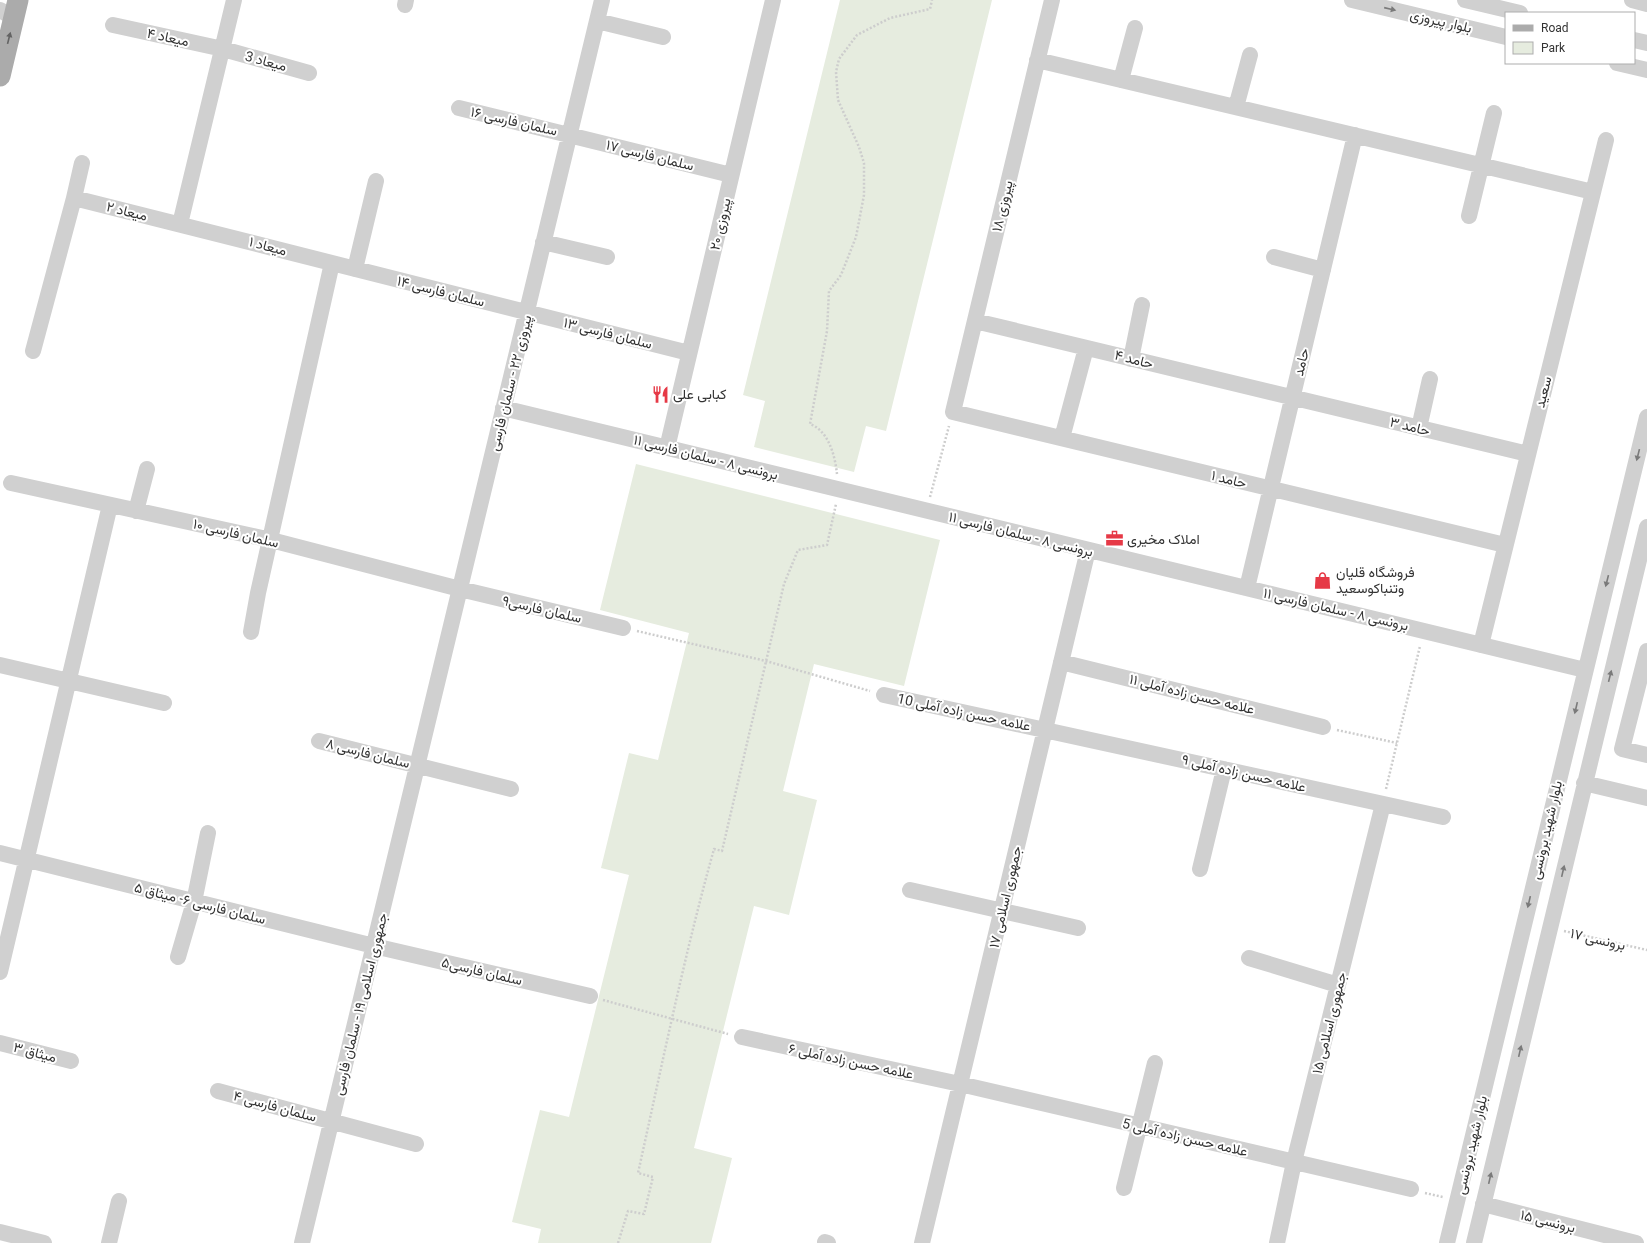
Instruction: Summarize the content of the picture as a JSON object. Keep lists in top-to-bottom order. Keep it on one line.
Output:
{"streets":{"street":["بلوار پیروزی","میعاد ۴","میعاد 3","سلمان فارسی ۱۶","سلمان فارسی ۱۷","پیروزی ۱۸","میعاد ۲","پیروزی ۲۰","میعاد ۱","سلمان فارسی ۱۴","سلمان فارسی ۱۳","حامد ۴","حامد","پیروزی ۲۲ - سلمان فارسی","سعید","حامد ۳","برونسی ۸ - سلمان فارسی ۱۱","حامد ۱","سلمان فارسی ۱۰","سلمان فارسی۹","علامه حسن زاده آملی ۱۱","علامه حسن زاده آملی 10","سلمان فارسی ۸","علامه حسن زاده آملی ۹","بلوار شهید برونسی","جمهوری اسلامی ۱۷","سلمان فارسی ۶- میثاق ۵","سلمان فارسی۵","جمهوری اسلامی ۱۹ - سلمان فارسی","جمهوری اسلامی ۱۵","میثاق ۳","علامه حسن زاده آملی ۶","سلمان فارسی ۴","علامه حسن زاده آملی 5","برونسی ۱۵"],"path":["برونسی ۱۷"]},"crossings":[["میعاد ۴","میعاد 3"],["سلمان فارسی ۱۶","سلمان فارسی ۱۷"],["سلمان فارسی ۱۶","پیروزی ۲۲ - سلمان فارسی"],["سلمان فارسی ۱۷","پیروزی ۲۰"],["سلمان فارسی ۱۷","پیروزی ۲۲ - سلمان فارسی"],["پیروزی ۱۸","حامد ۴"],["پیروزی ۱۸","حامد ۱"],["میعاد ۲","میعاد ۱"],["پیروزی ۲۰","سلمان فارسی ۱۳"],["پیروزی ۲۰","برونسی ۸ - سلمان فارسی ۱۱"],["میعاد ۱","سلمان فارسی ۱۴"],["سلمان فارسی ۱۴","سلمان فارسی ۱۳"],["سلمان فارسی ۱۴","پیروزی ۲۲ - سلمان فارسی"],["سلمان فارسی ۱۳","پیروزی ۲۲ - سلمان فارسی"],["حامد ۴","حامد"],["حامد ۴","حامد ۳"],["حامد","حامد ۳"],["حامد","برونسی ۸ - سلمان فارسی ۱۱"],["حامد","حامد ۱"],["پیروزی ۲۲ - سلمان فارسی","برونسی ۸ - سلمان فارسی ۱۱"],["پیروزی ۲۲ - سلمان فارسی","سلمان فارسی ۱۰"],["پیروزی ۲۲ - سلمان فارسی","سلمان فارسی۹"],["پیروزی ۲۲ - سلمان فارسی","سلمان فارسی ۸"],["پیروزی ۲۲ - سلمان فارسی","جمهوری اسلامی ۱۹ - سلمان فارسی"],["سعید","حامد ۳"],["سعید","برونسی ۸ - سلمان فارسی ۱۱"],["سعید","حامد ۱"],["برونسی ۸ - سلمان فارسی ۱۱","بلوار شهید برونسی"],["برونسی ۸ - سلمان فارسی ۱۱","جمهوری اسلامی ۱۷"],["سلمان فارسی ۱۰","سلمان فارسی۹"],["علامه حسن زاده آملی ۱۱","جمهوری اسلامی ۱۷"],["علامه حسن زاده آملی 10","علامه حسن زاده آملی ۹"],["علامه حسن زاده آملی 10","جمهوری اسلامی ۱۷"],["سلمان فارسی ۸","جمهوری اسلامی ۱۹ - سلمان فارسی"],["علامه حسن زاده آملی ۹","جمهوری اسلامی ۱۷"],["علامه حسن زاده آملی ۹","جمهوری اسلامی ۱۵"],["بلوار شهید برونسی","برونسی ۱۷"],["بلوار شهید برونسی","برونسی ۱۵"],["جمهوری اسلامی ۱۷","علامه حسن زاده آملی ۶"],["جمهوری اسلامی ۱۷","علامه حسن زاده آملی 5"],["سلمان فارسی ۶- میثاق ۵","سلمان فارسی۵"],["سلمان فارسی ۶- میثاق ۵","جمهوری اسلامی ۱۹ - سلمان فارسی"],["سلمان فارسی۵","جمهوری اسلامی ۱۹ - سلمان فارسی"],["جمهوری اسلامی ۱۹ - سلمان فارسی","سلمان فارسی ۴"],["جمهوری اسلامی ۱۵","علامه حسن زاده آملی 5"],["علامه حسن زاده آملی ۶","علامه حسن زاده آملی 5"]],"places":{"restaurant":["کبابی علی"],"office":["املاک مخیری"],"shop":["فروشگاه قلیان وتنباکوسعید"]},"legend":["Road","Park"]}
